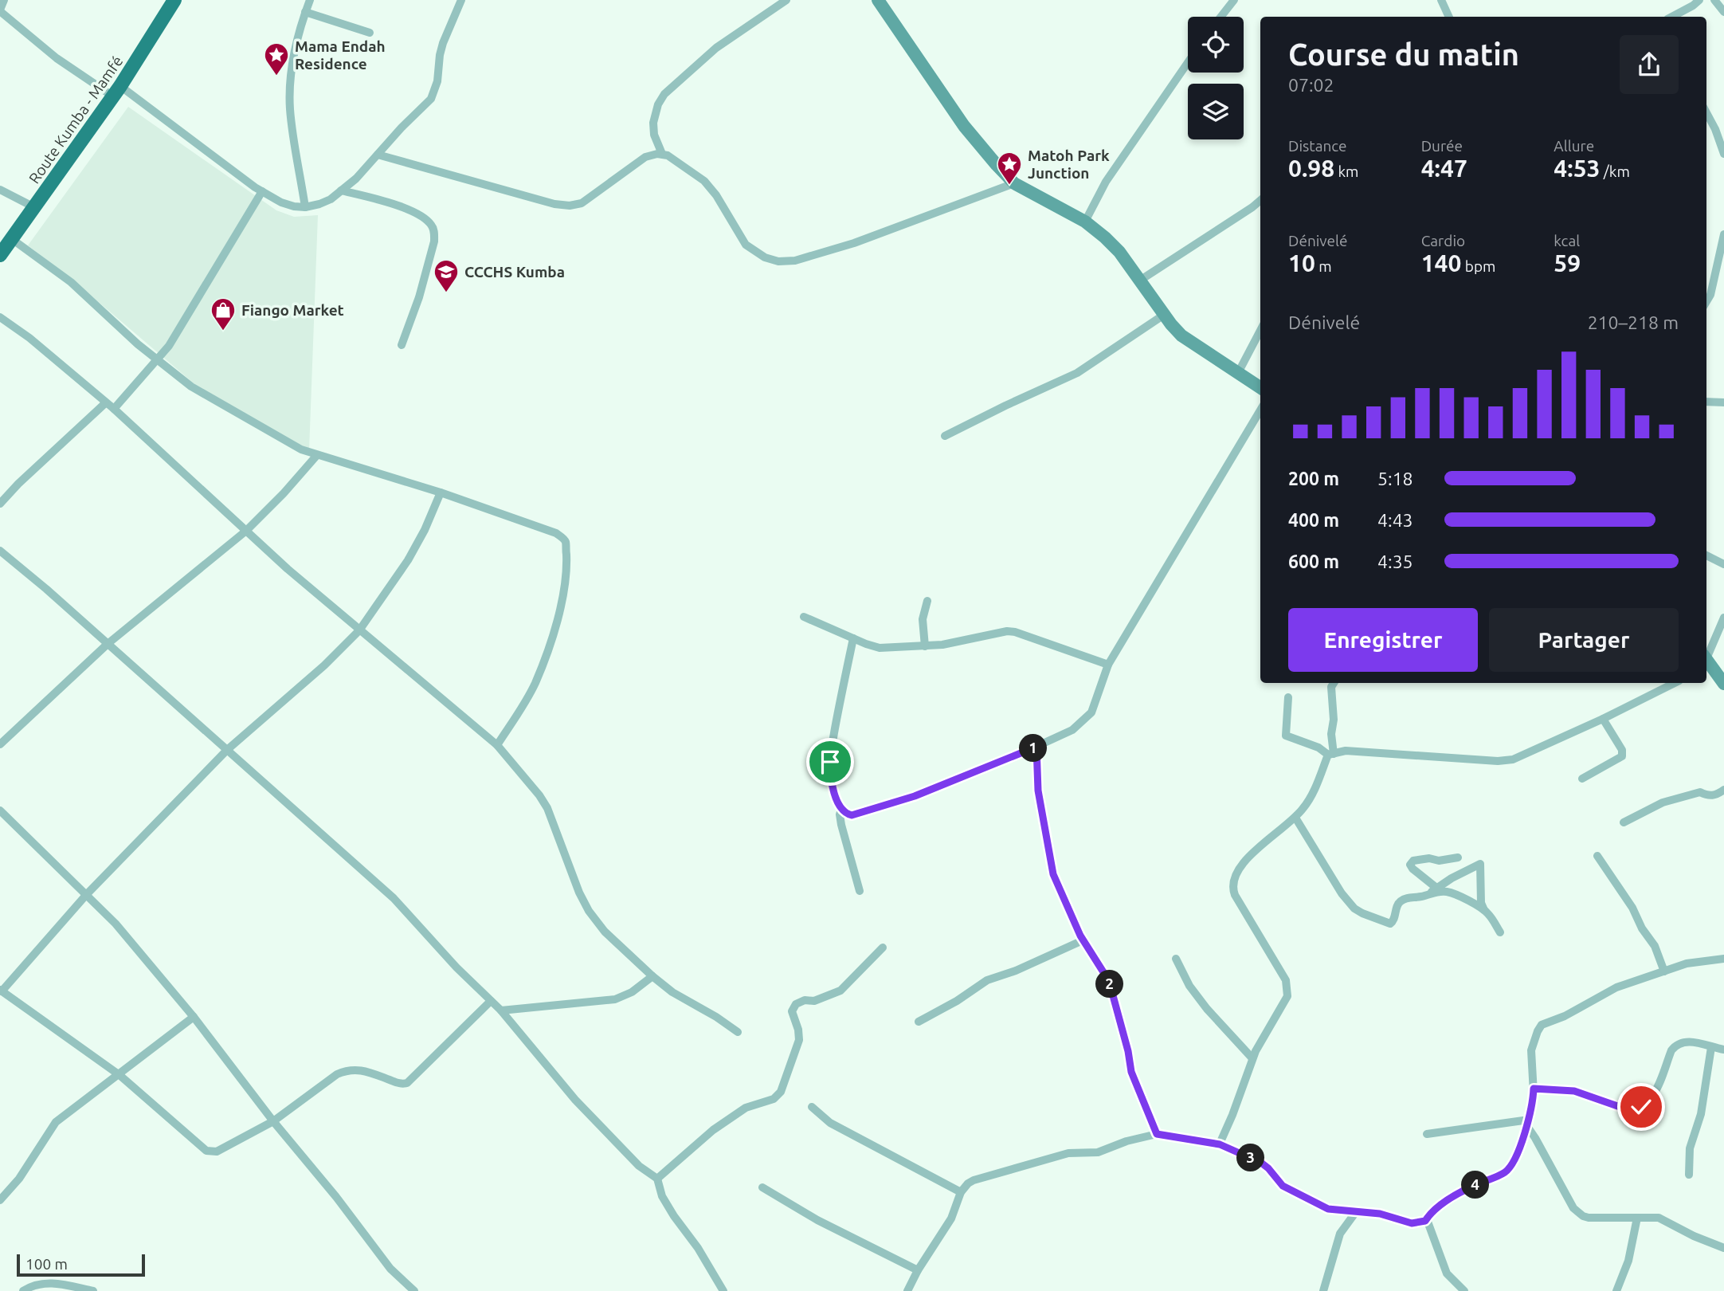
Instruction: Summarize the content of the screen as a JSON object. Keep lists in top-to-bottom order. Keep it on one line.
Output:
{"streets":{"highway":["Route Kumba - Mamfé"]},"places":{"place":["Mama Endah Residence","Matoh Park Junction"],"school or university":["CCCHS Kumba"],"shop":["Fiango Market"]},"scale_bar":"100 m","page":{"heading":["Course du matin","07:02"],"stats":[["Distance","0.98 km"],["Durée","4:47"],["Allure","4:53 /km"],["Dénivelé","10 m"],["Cardio","140 bpm"],["kcal","59"]],"chart":["Dénivelé","210–218 m"],"list":[{"name":"200 m","note":"5:18"},{"name":"400 m","note":"4:43"},{"name":"600 m","note":"4:35"}],"buttons":["Enregistrer","Partager"],"pins":["1","2","3","4"],"scale":"100 m"}}
